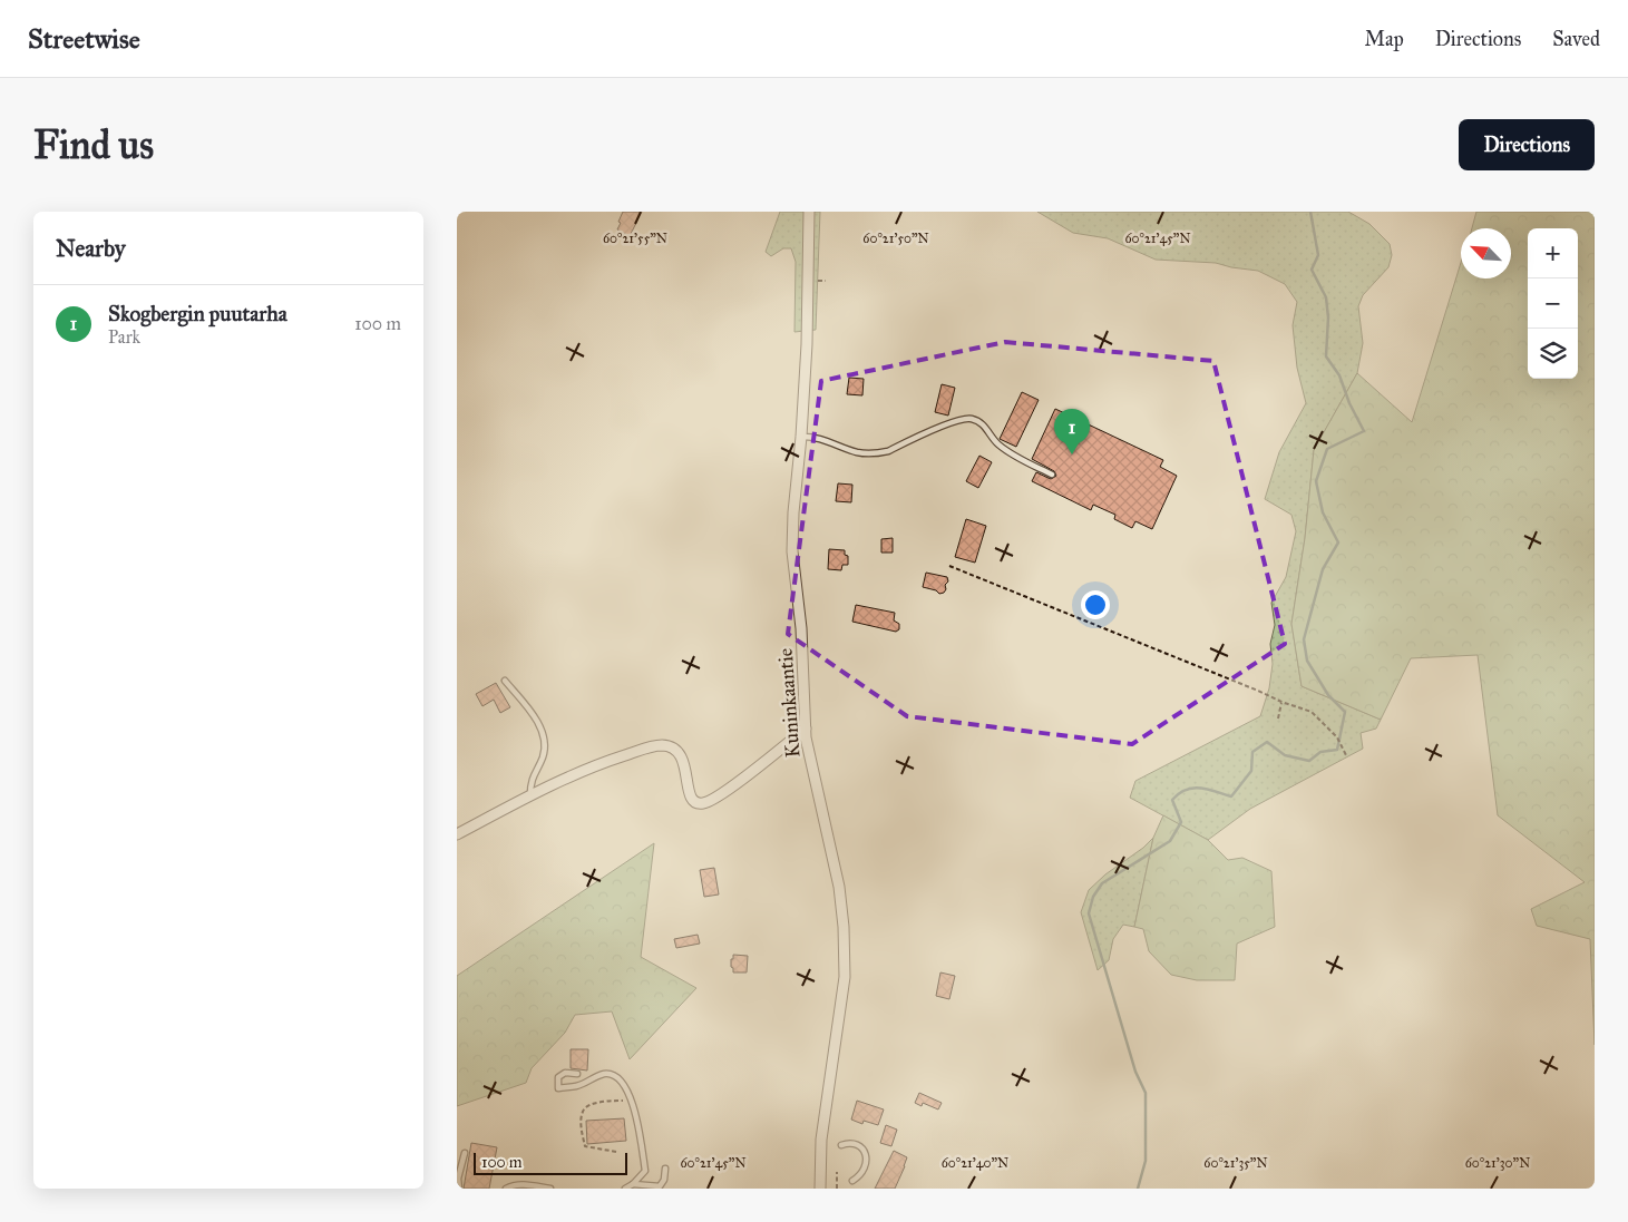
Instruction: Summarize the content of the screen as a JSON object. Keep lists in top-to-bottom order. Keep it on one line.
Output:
{"streets":{"street":["Kuninkaantie"]},"scale_bar":"100 m","north":"top left","page":{"header":"Streetwise","nav":["Map","Directions","Saved"],"buttons":"Directions","title":"Find us","heading":"Nearby","map_buttons":["+","−"],"list":[{"mark":"1","name":"Skogbergin puutarha","note":"Park","value":"100 m"}],"pins":"1","scale":"100 m"},"coordinates":["60°21'55\"N","60°21'50\"N","60°21'45\"N","60°21'40\"N","60°21'35\"N","60°21'30\"N"]}
